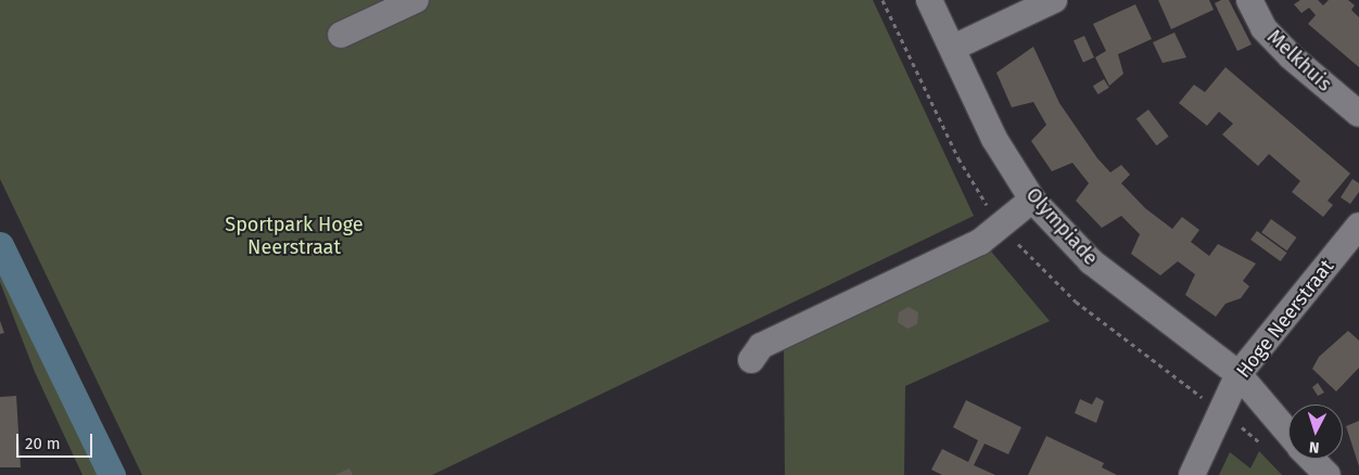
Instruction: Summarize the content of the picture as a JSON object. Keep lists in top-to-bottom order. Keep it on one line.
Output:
{"streets":{"street":["Melkhuis","Olympiade","Hoge Neerstraat"]},"crossings":[["Olympiade","Hoge Neerstraat"]],"parks":["Sportpark Hoge Neerstraat"],"scale_bar":"20 m","north":"bottom"}
